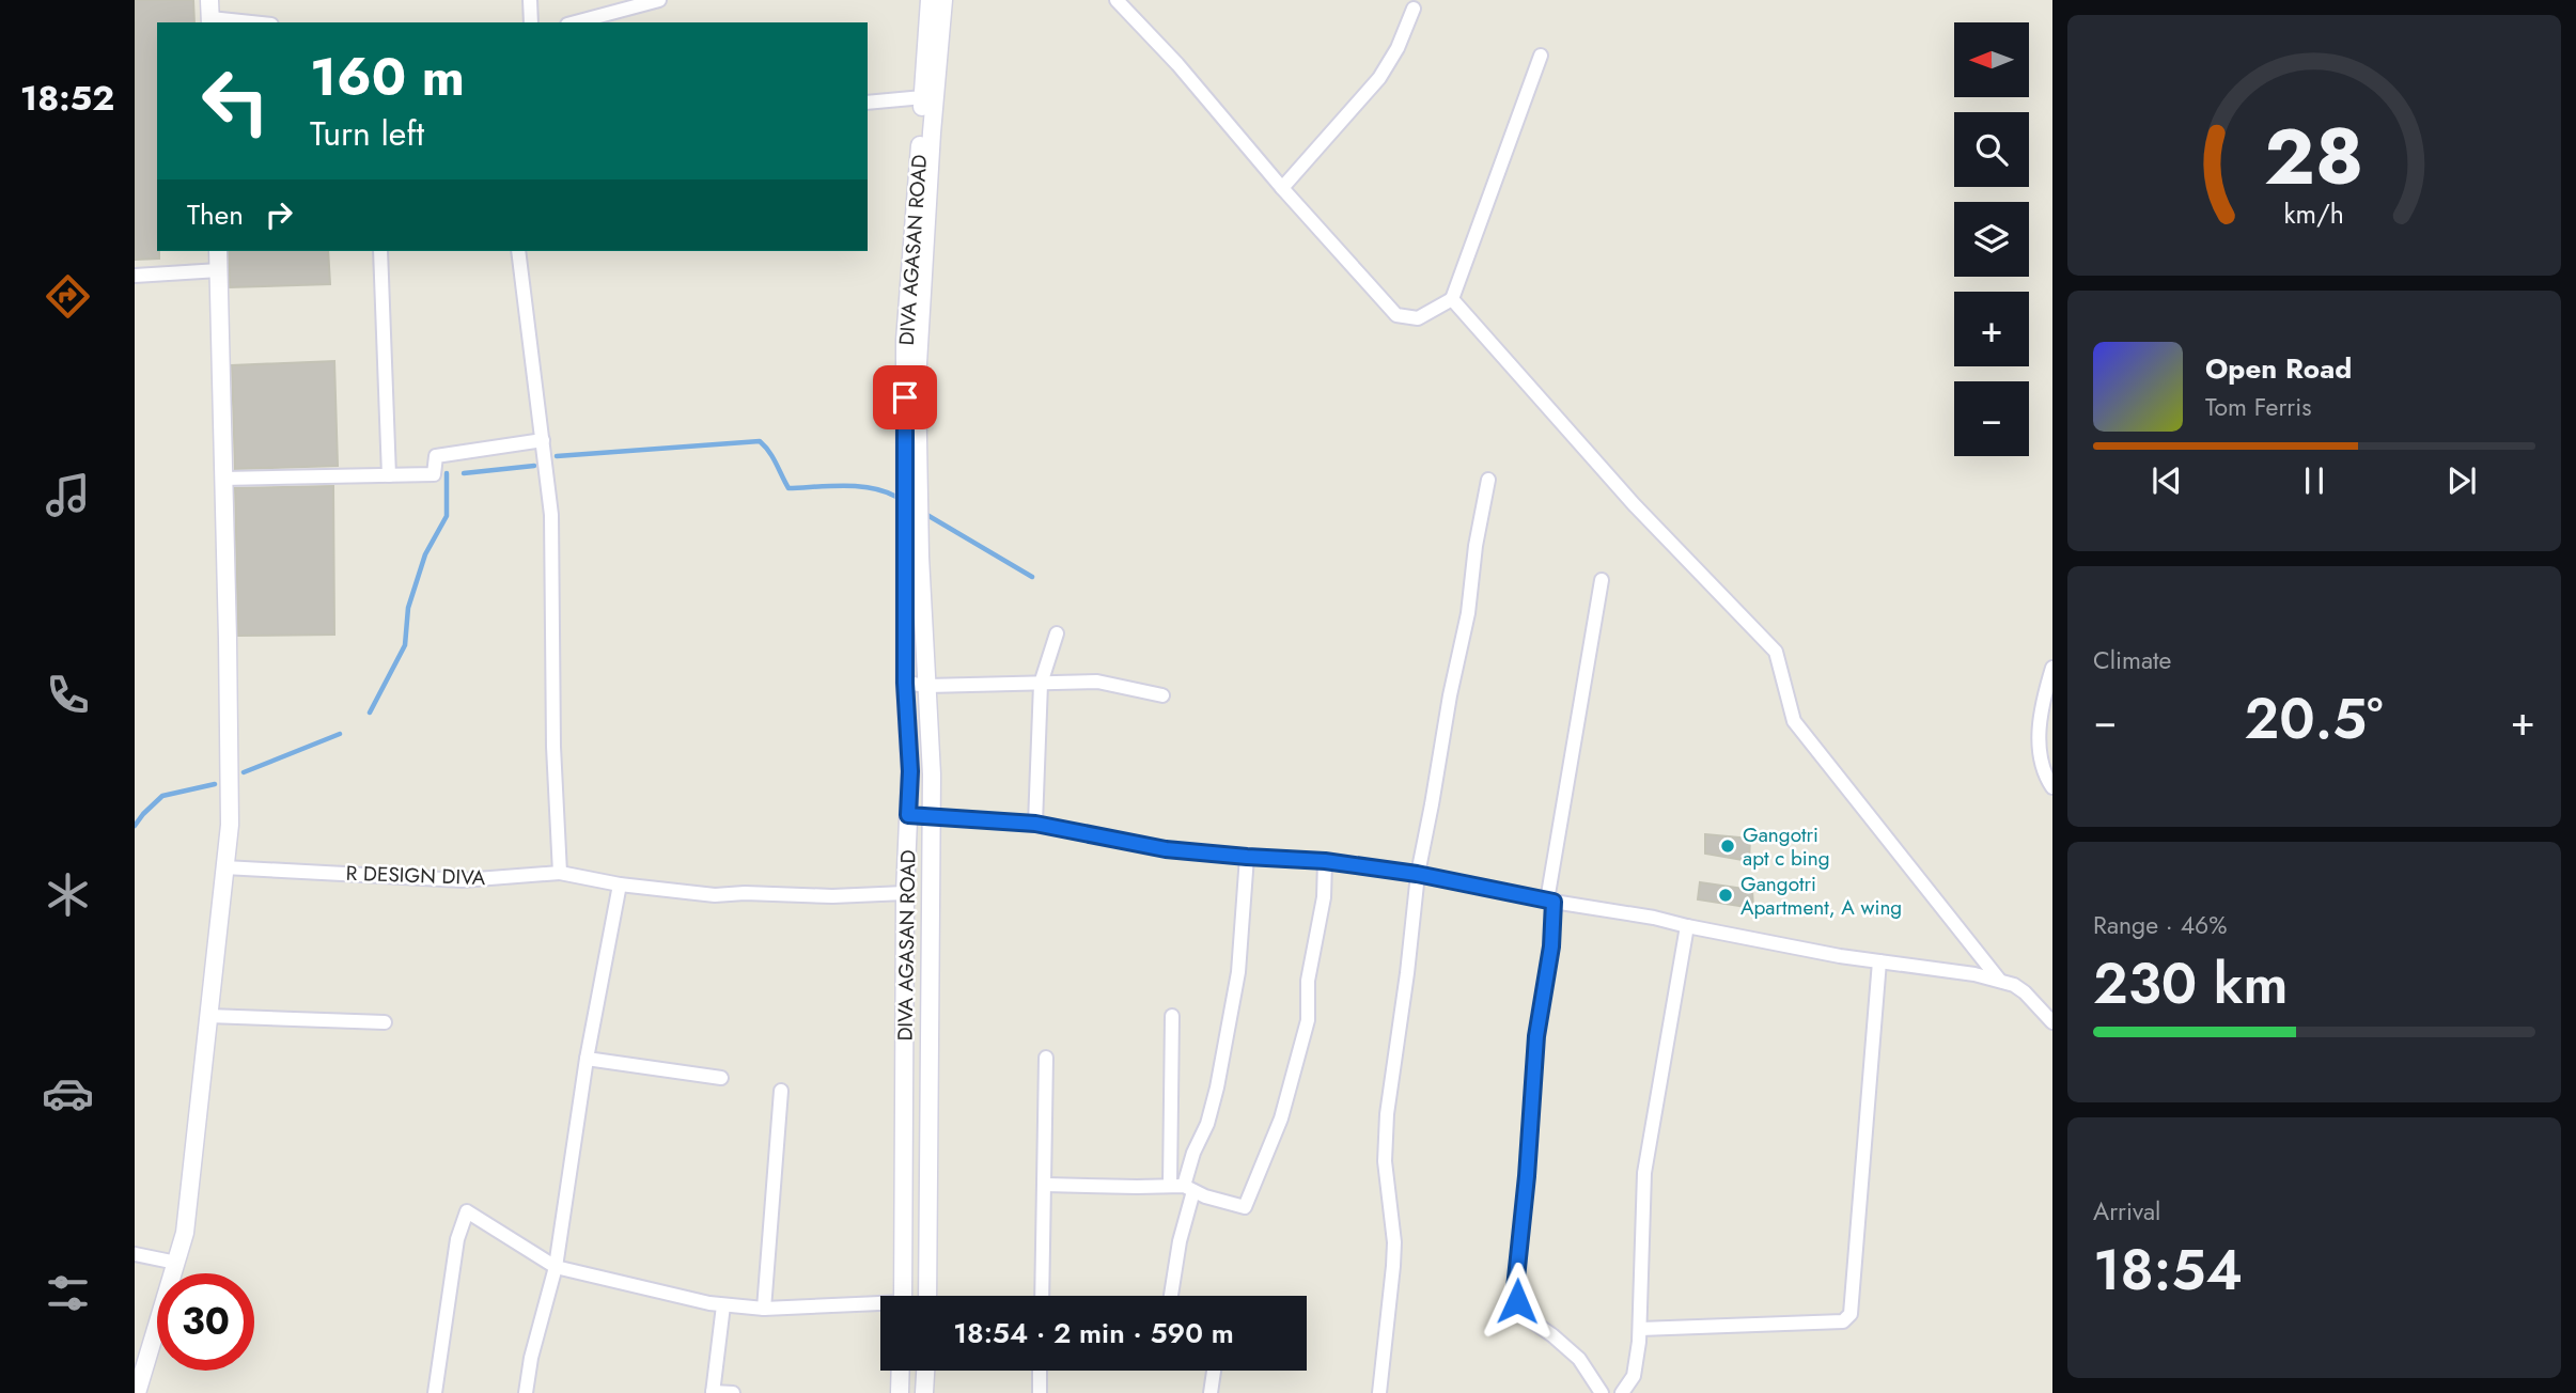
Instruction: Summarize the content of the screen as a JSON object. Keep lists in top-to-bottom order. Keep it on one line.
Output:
{"streets":{"street":["DIVA AGASAN ROAD","R DESIGN DIVA"]},"crossings":[["DIVA AGASAN ROAD","R DESIGN DIVA"]],"places":["Gangotri apt c bing","Gangotri Apartment, A wing"],"north":"left","page":{"tabs":"18:52","map_buttons":["+","−"],"turn":["160 m","Turn left"],"then":"Then","song":["Open Road","Tom Ferris"],"tile":["Climate",["Range · 46%","230 km"],["Arrival","18:54"]],"heat":["−","20.5°","+"],"limit":"30","trip":"18:54 · 2 min · 590 m","gauge":["28","km/h"]}}
